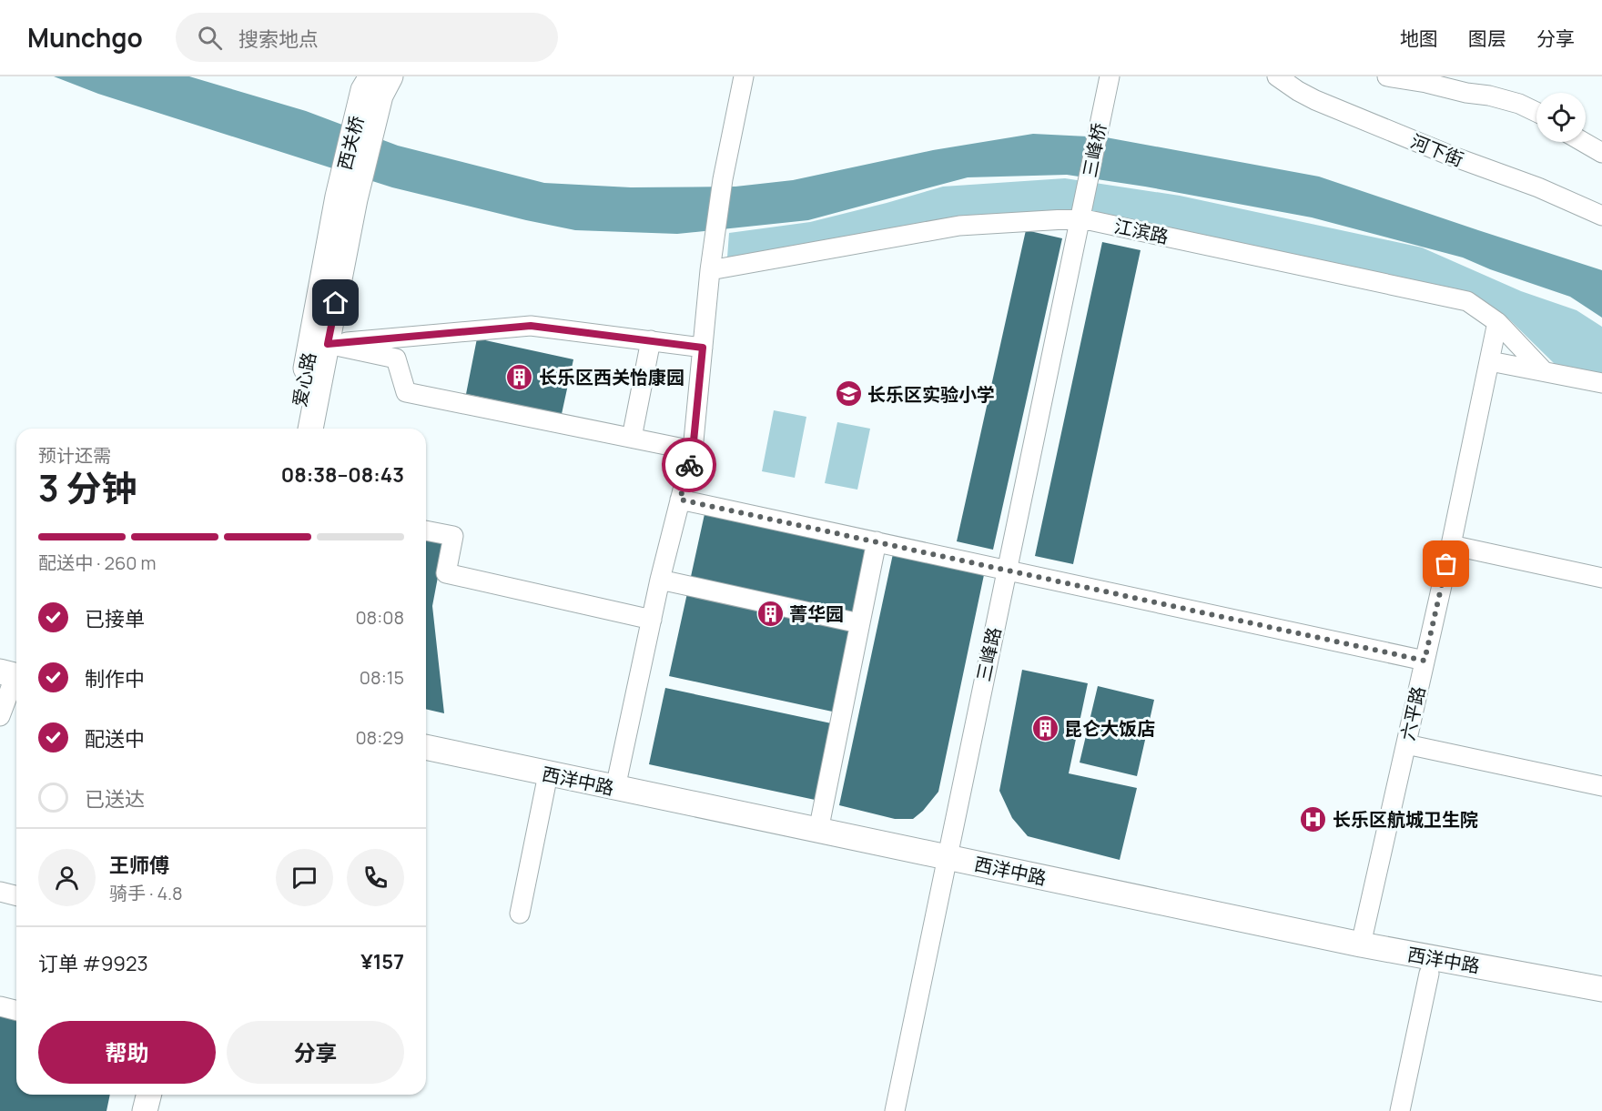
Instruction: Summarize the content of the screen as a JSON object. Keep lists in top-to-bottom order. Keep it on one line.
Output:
{"streets":{"main road":["西关桥","爱心路","西洋中路"],"street":["三峰桥","河下街","江滨路","三峰路","六平路"]},"crossings":[["西关桥","爱心路"],["三峰桥","三峰路"],["江滨路","三峰路"],["江滨路","六平路"],["三峰路","西洋中路"],["六平路","西洋中路"]],"places":{"building":["长乐区西关怡康园","菁华园","昆仑大饭店"],"school or university":["长乐区实验小学"],"hospital":["长乐区航城卫生院"]},"page":{"header":"Munchgo","search":"搜索地点","nav":["地图","图层","分享"],"heading":["3 分钟","预计还需","08:38–08:43"],"panel":["王师傅","骑手 · 4.8","订单 #9923","¥157"],"bar":"配送中 · 260 m","list":[["已接单","08:08"],["制作中","08:15"],["配送中","08:29"],"已送达"],"buttons":["帮助","分享"]}}
